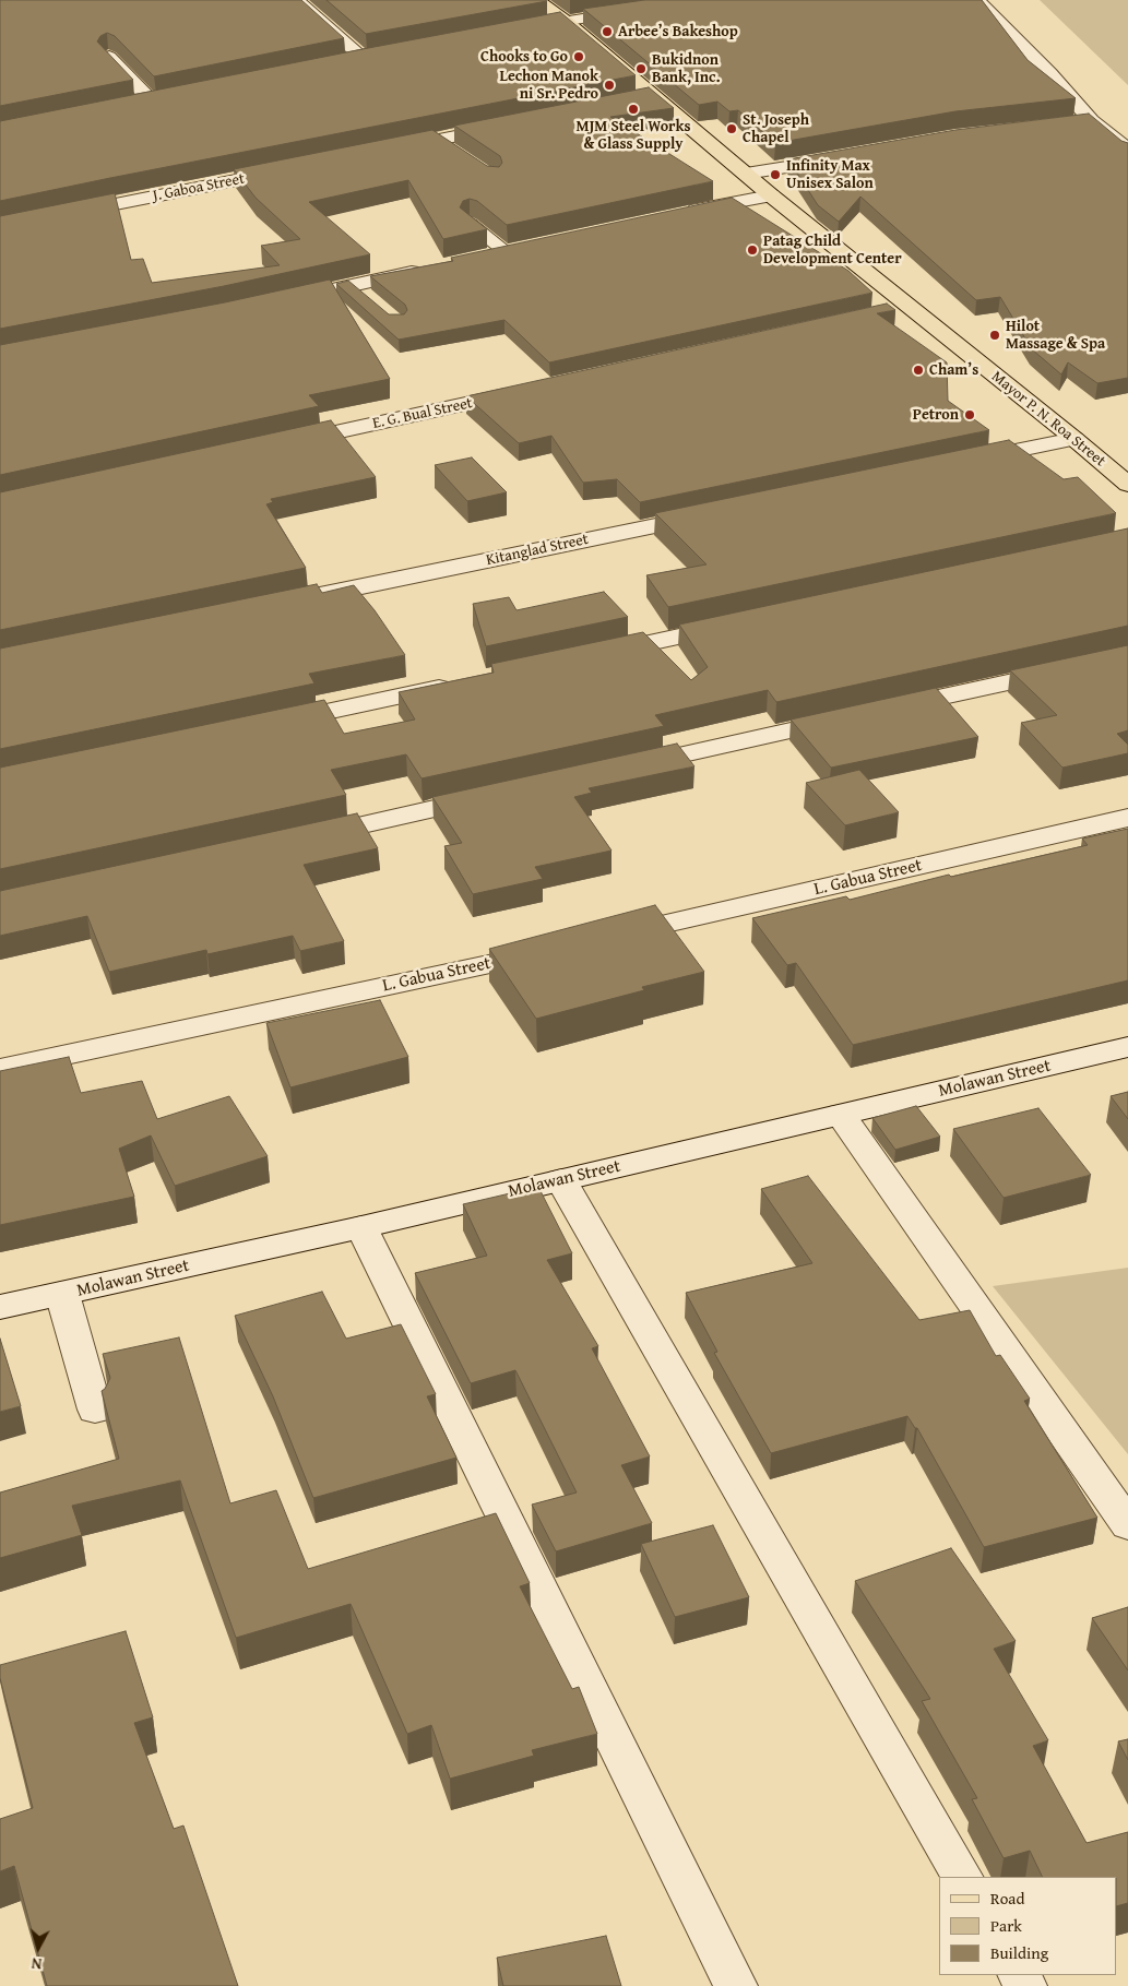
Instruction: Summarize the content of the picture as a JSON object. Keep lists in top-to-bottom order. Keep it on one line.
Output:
{"streets":{"main road":["Mayor P. N. Roa Street"],"street":["J. Gaboa Street","E. G. Bual Street","Kitanglad Street","L. Gabua Street","Molawan Street"]},"places":["Arbee’s Bakeshop","Chooks to Go","Bukidnon Bank, Inc.","Lechon Manok ni Sr. Pedro","MJM Steel Works & Glass Supply","St. Joseph Chapel","Infinity Max Unisex Salon","Patag Child Development Center","Hilot Massage & Spa","Cham’s","Petron"],"legend":["Road","Park","Building"],"north":"bottom"}
